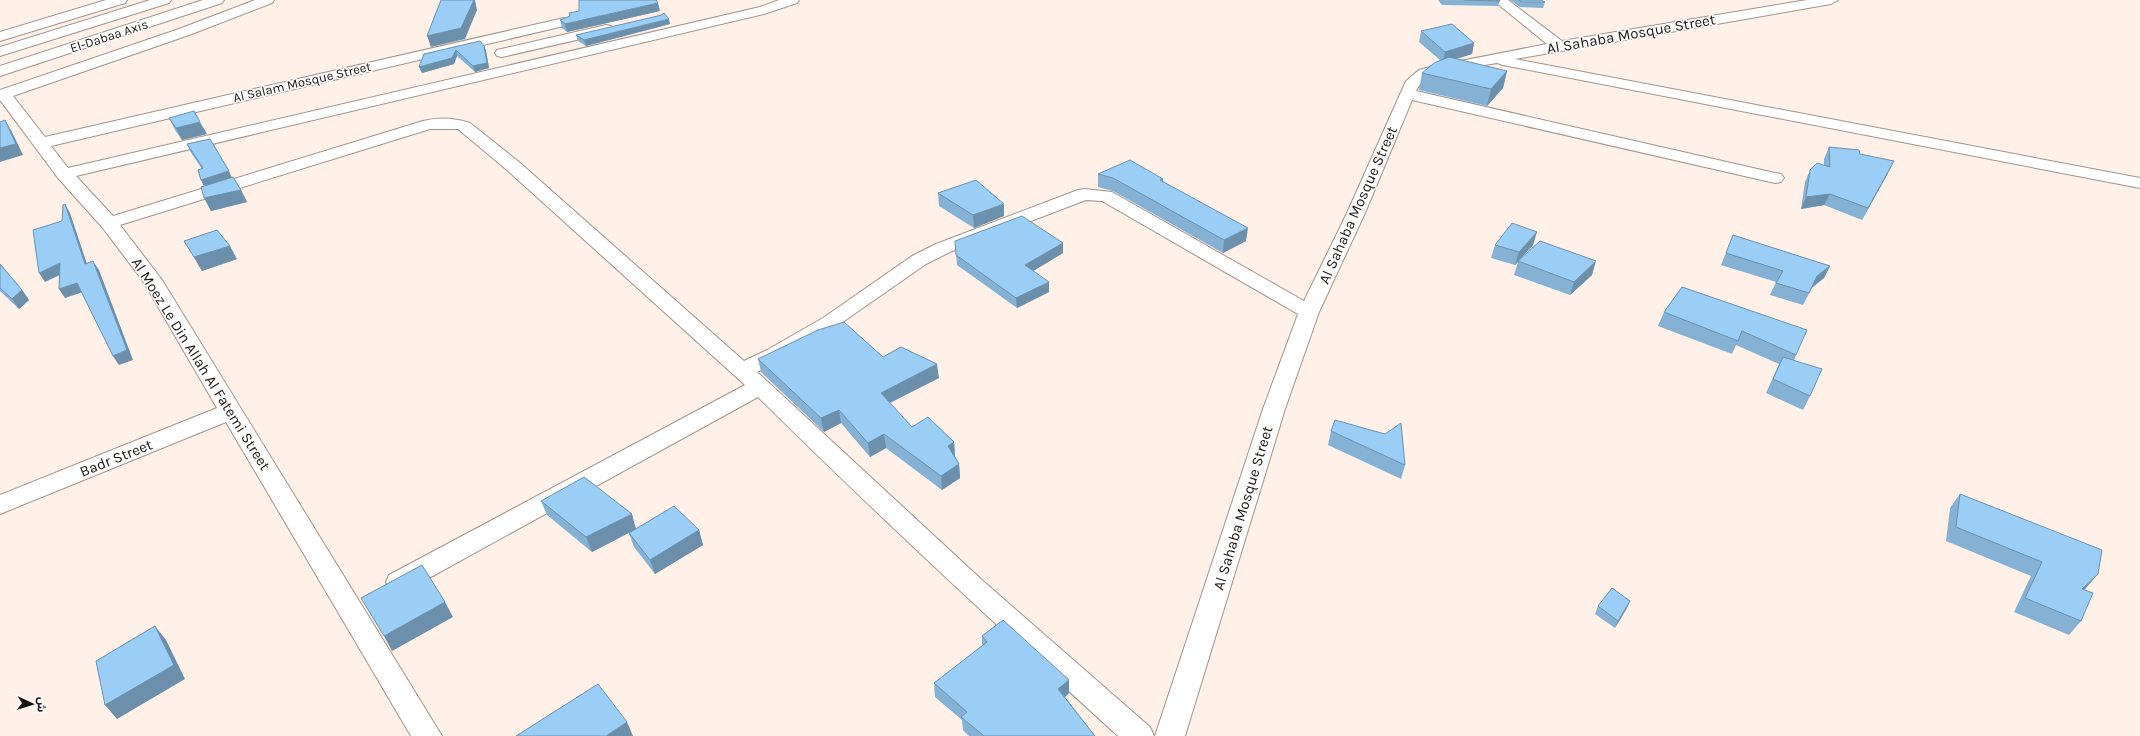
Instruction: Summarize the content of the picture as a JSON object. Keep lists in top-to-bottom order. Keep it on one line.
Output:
{"streets":{"main road":["Al Sahaba Mosque Street","El-Dabaa Axis","Al Salam Mosque Street","Al Moez Le Din Allah Al Fatemi Street","Badr Street"]},"crossings":[["Al Salam Mosque Street","Al Moez Le Din Allah Al Fatemi Street"],["Al Moez Le Din Allah Al Fatemi Street","Badr Street"]],"north":"right"}
